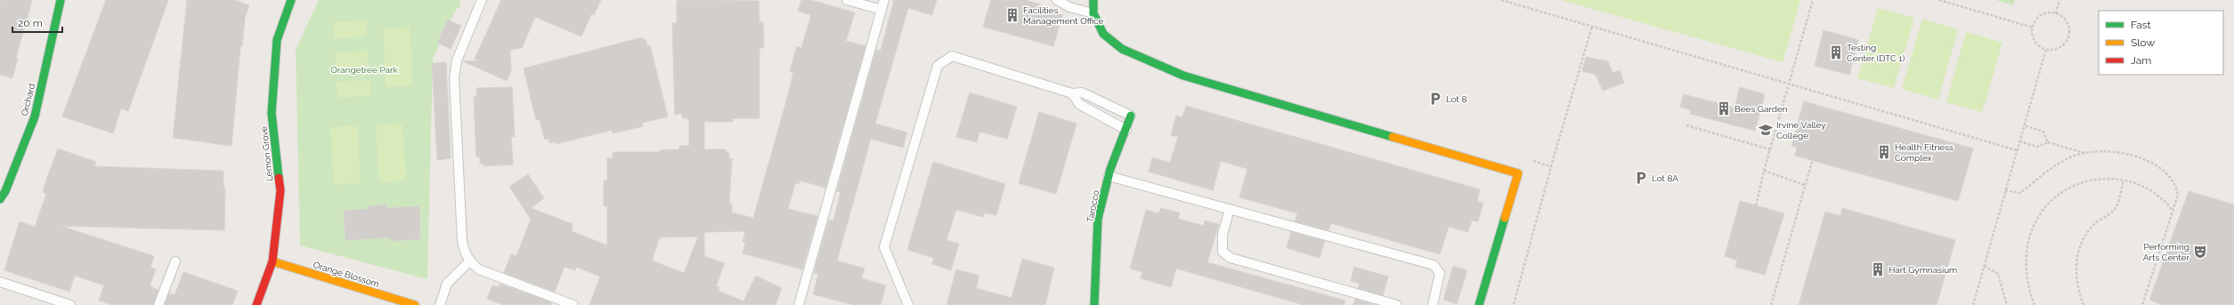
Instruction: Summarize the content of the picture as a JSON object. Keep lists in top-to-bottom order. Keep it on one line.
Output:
{"streets":{"street":["Orchard","Lemon Grove","Tarocco","Orange Blossom"]},"crossings":[["Lemon Grove","Orange Blossom"]],"parks":["Orangetree Park"],"places":{"building":["Facilities Management Office","Testing Center (DTC 1)","Bees Garden","Health Fitness Complex","Hart Gymnasium"],"parking":["Lot 8","Lot 8A"],"school or university":["Irvine Valley College"],"theatre":["Performing Arts Center"]},"legend":["Fast","Slow","Jam"],"scale_bar":"20 m"}
